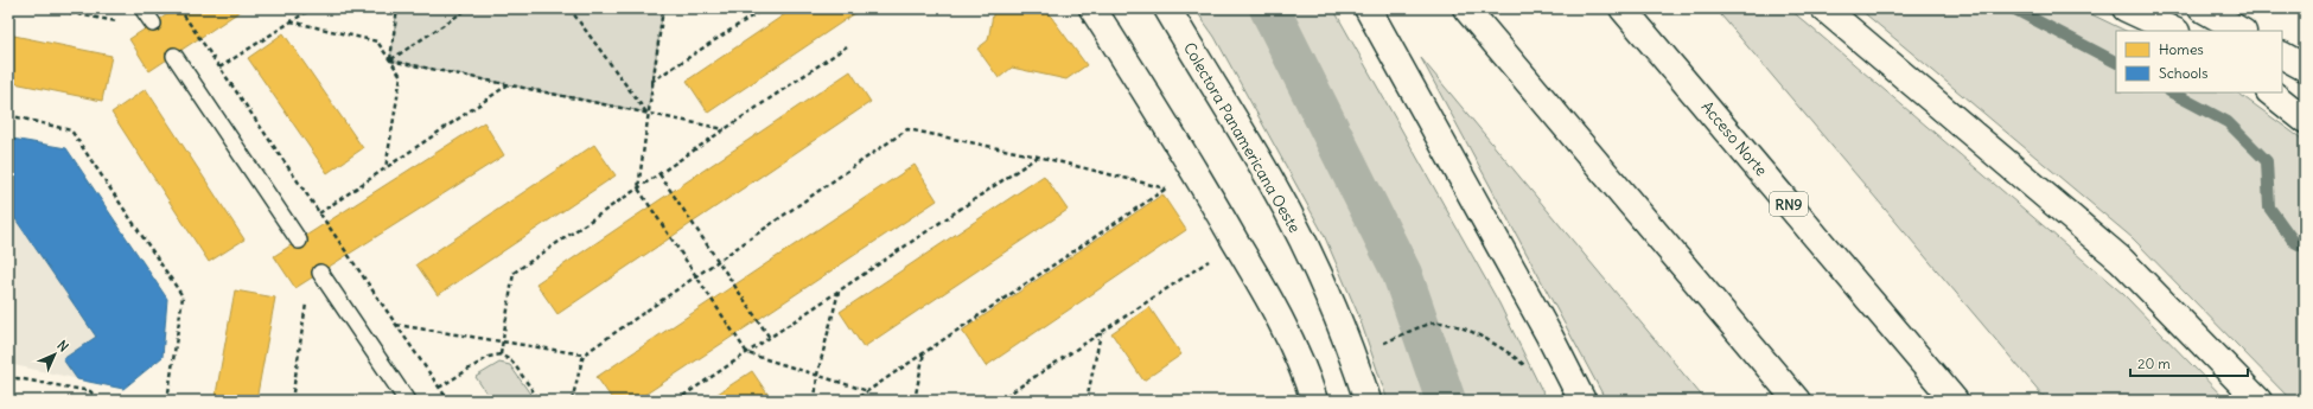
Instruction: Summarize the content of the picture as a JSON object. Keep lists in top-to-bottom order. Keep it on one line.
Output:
{"streets":{"main road":["Colectora Panamericana Oeste","Acceso Norte","RN9"]},"legend":["Homes","Schools"],"scale_bar":"20 m","north":"top right"}
